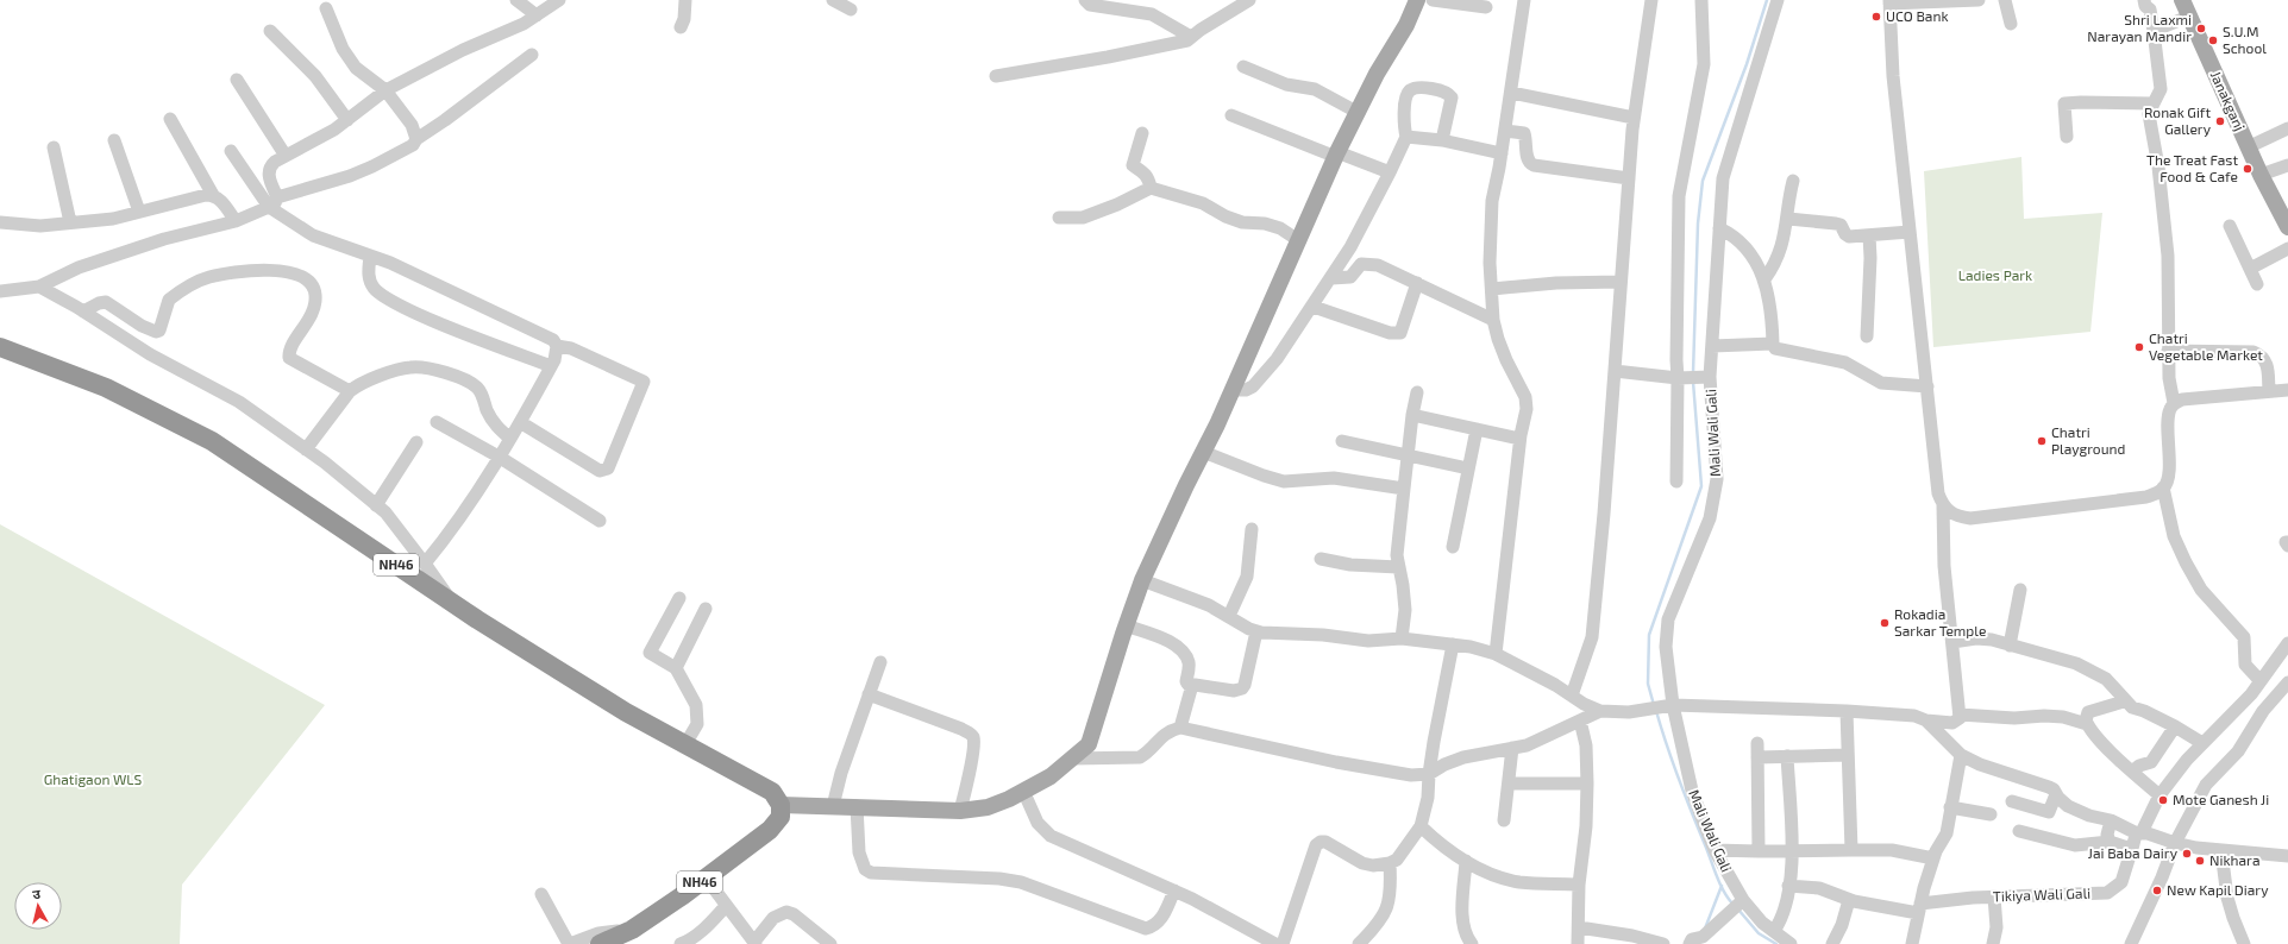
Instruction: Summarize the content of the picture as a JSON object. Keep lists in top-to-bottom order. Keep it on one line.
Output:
{"streets":{"highway":["NH46"],"main road":["Janakganj"],"street":["Mali Wali Gali","Tikiya Wali Gali"]},"parks":["Ladies Park","Ghatigaon WLS"],"places":["UCO Bank","Shri Laxmi Narayan Mandir","S.U.M School","Ronak Gift Gallery","The Treat Fast Food & Cafe","Chatri Vegetable Market","Chatri Playground","Rokadia Sarkar Temple","Mote Ganesh Ji","Jai Baba Dairy","Nikhara","New Kapil Diary"],"north":"top"}
